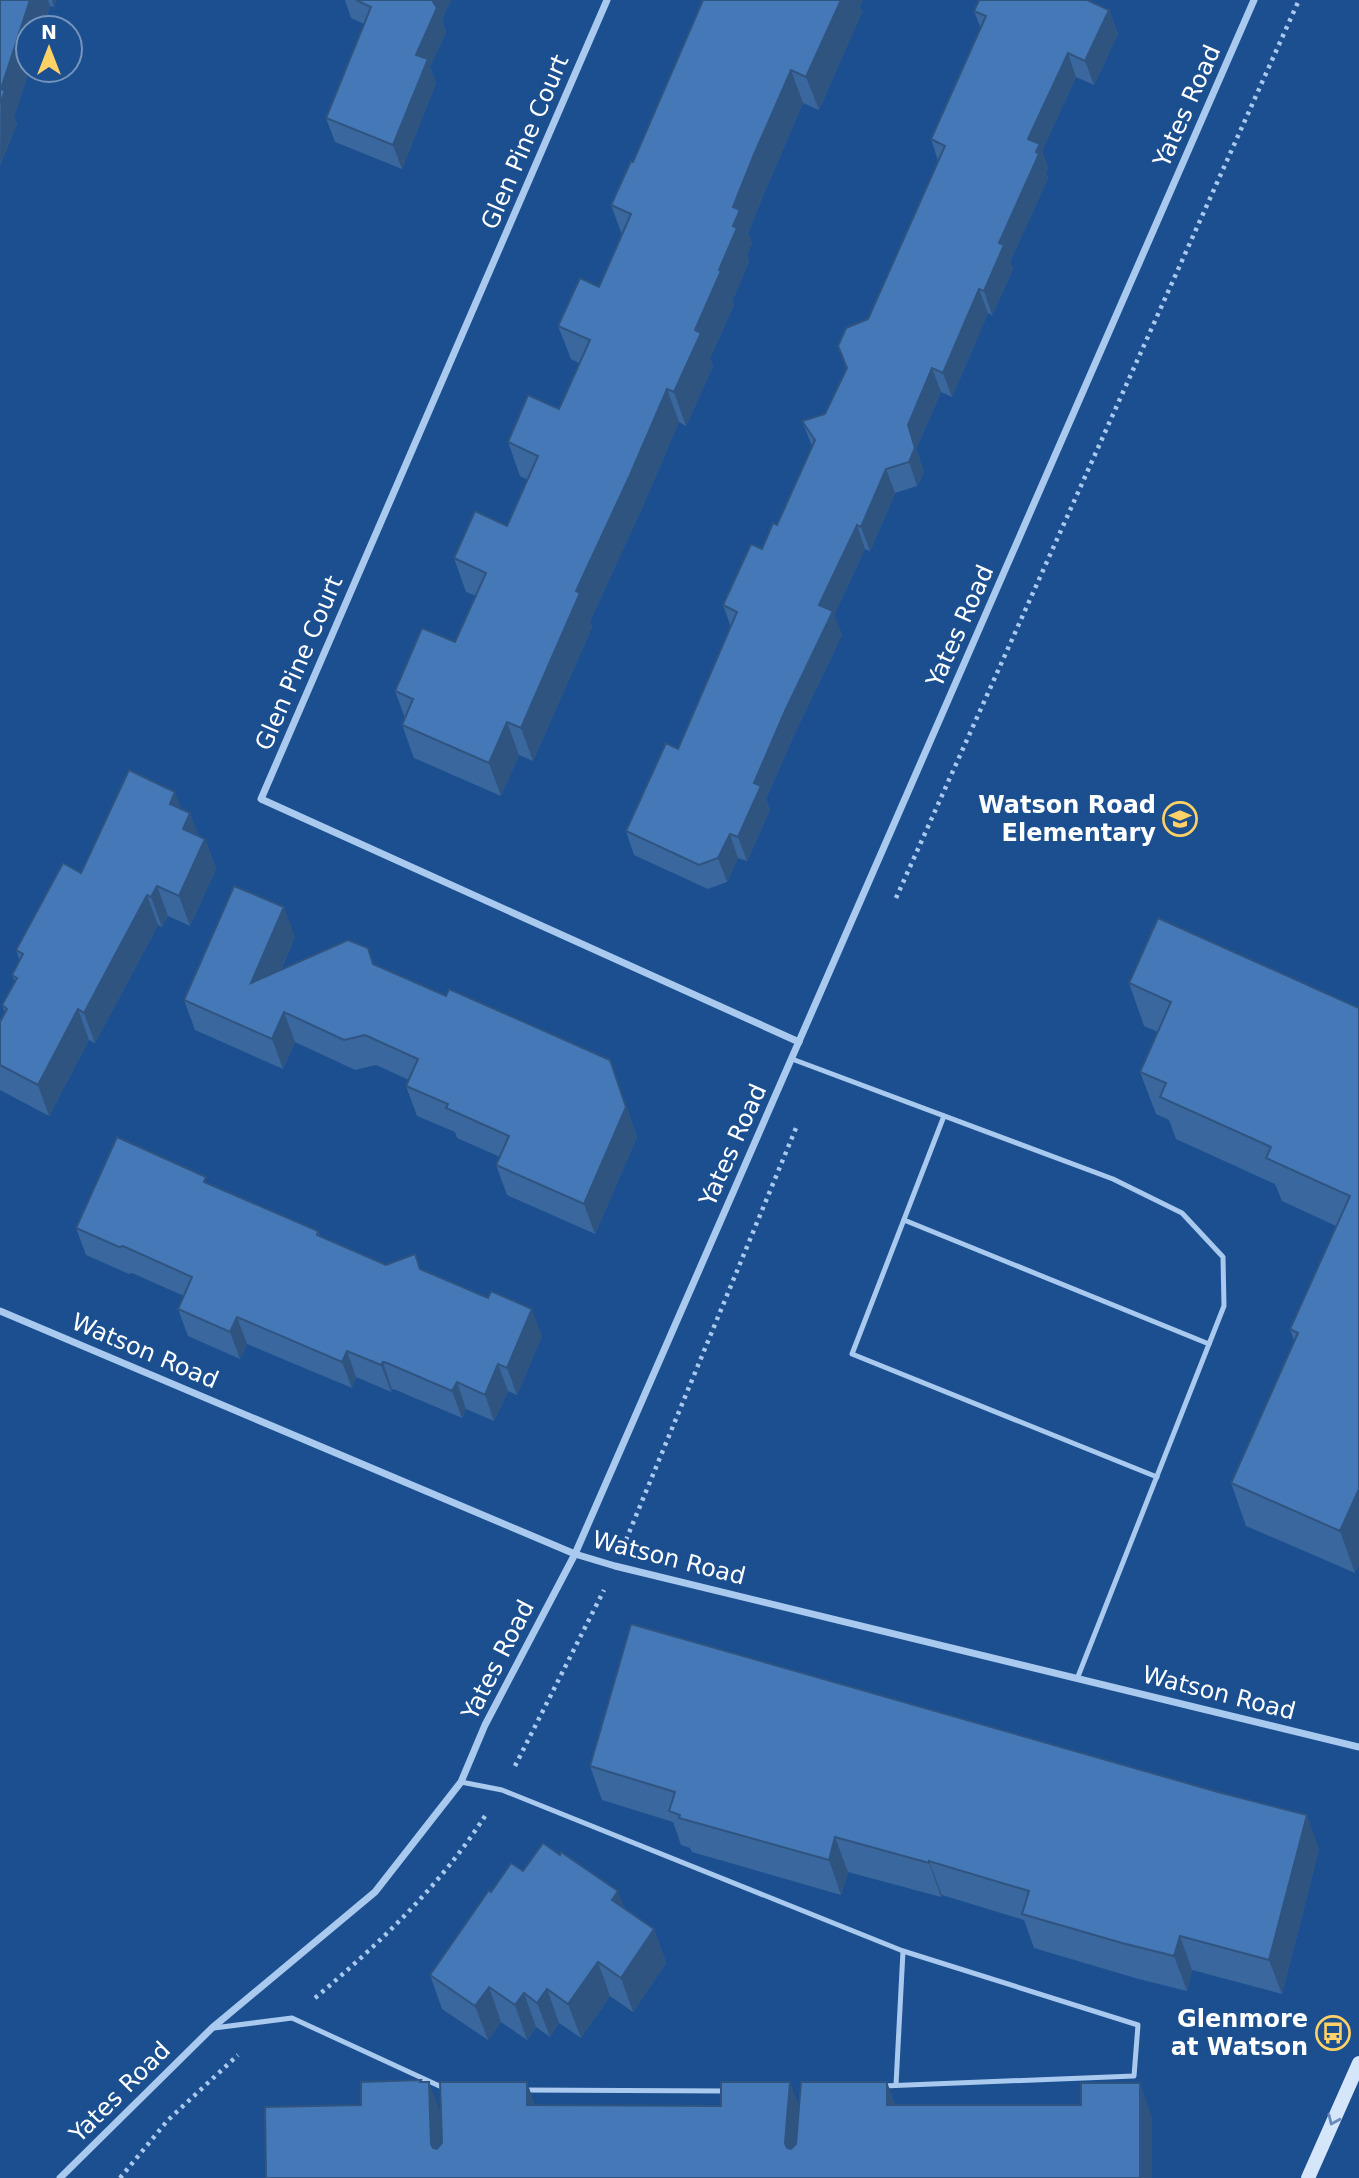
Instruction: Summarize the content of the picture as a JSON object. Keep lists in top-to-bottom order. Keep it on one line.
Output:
{"streets":{"street":["Yates Road","Glen Pine Court","Watson Road"]},"crossings":[["Yates Road","Glen Pine Court"],["Yates Road","Watson Road"]],"places":{"school or university":["Watson Road Elementary"],"bus stop":["Glenmore at Watson"]},"north":"top"}
